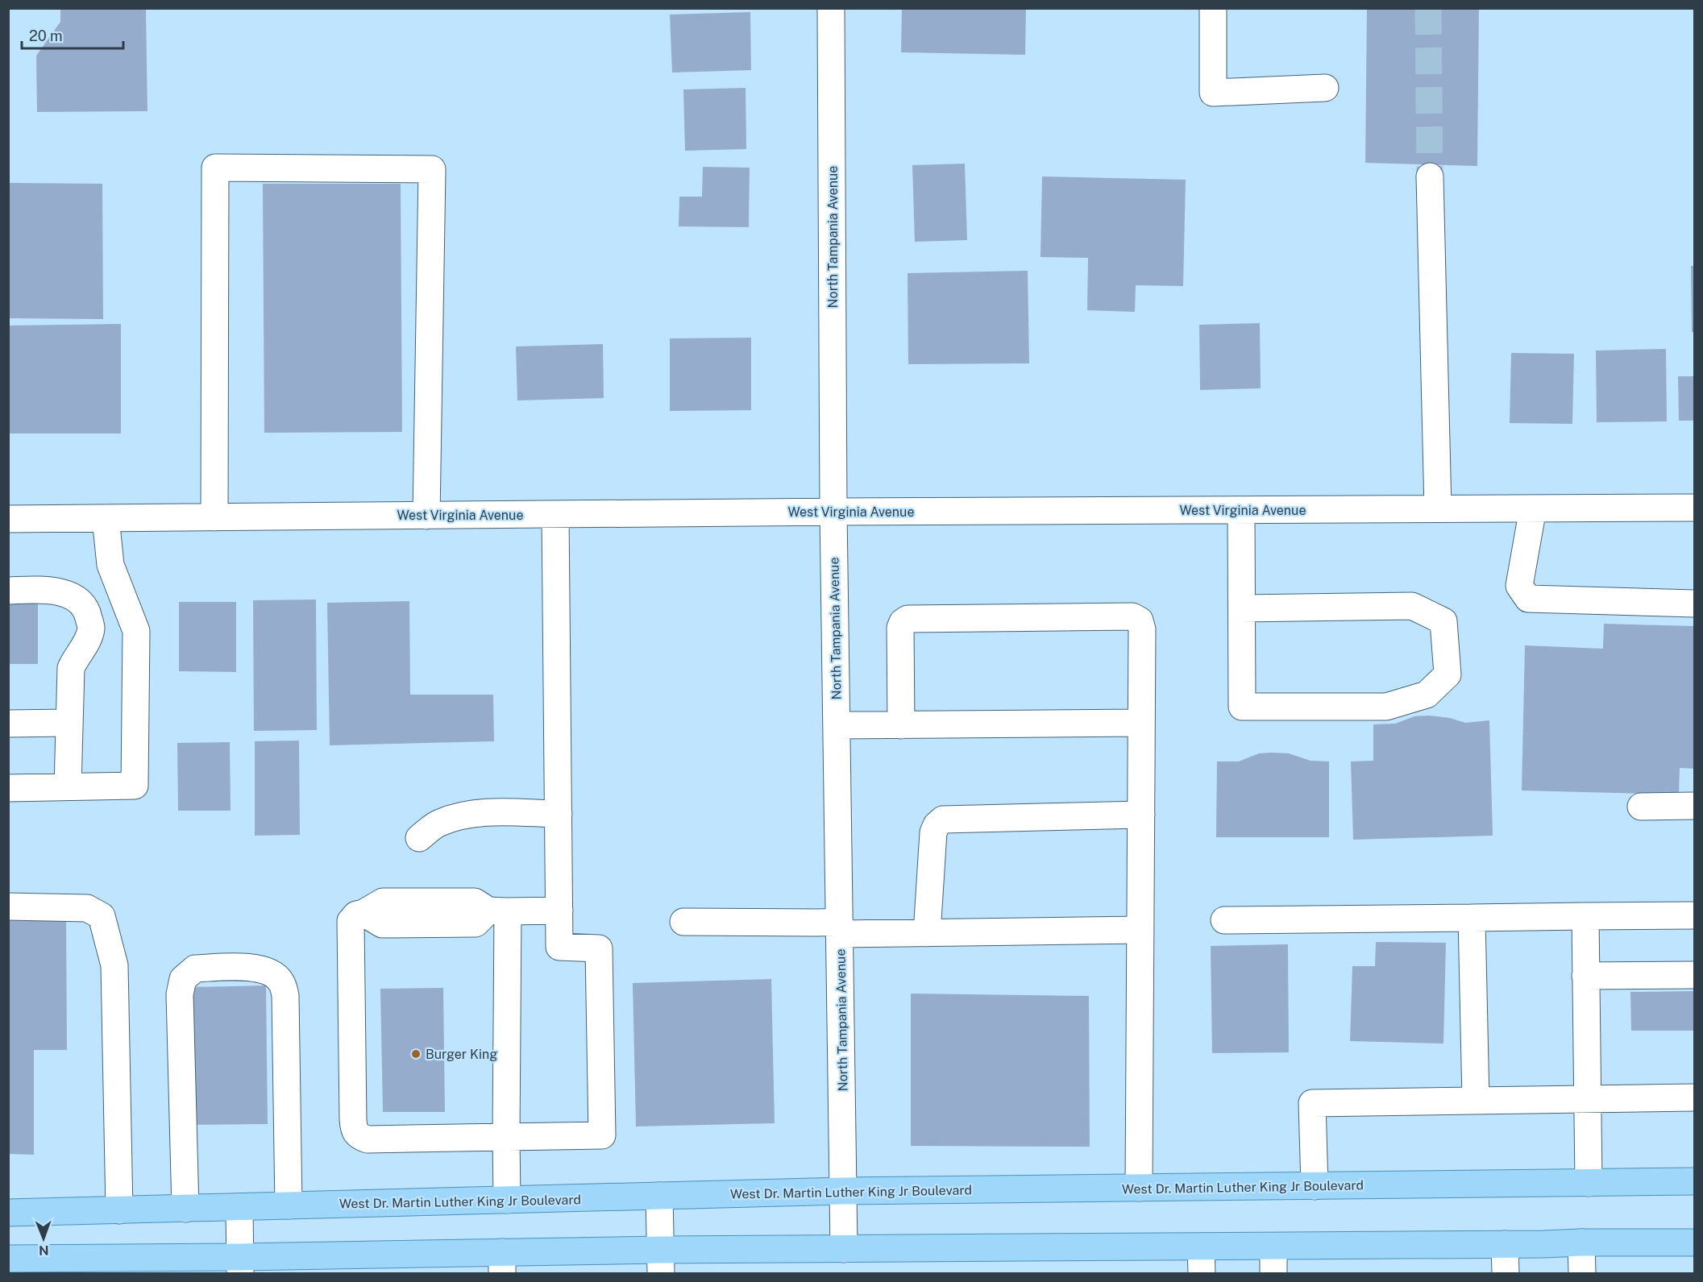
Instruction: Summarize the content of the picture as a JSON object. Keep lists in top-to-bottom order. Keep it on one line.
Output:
{"streets":{"main road":["West Dr. Martin Luther King Jr Boulevard"],"street":["North Tampania Avenue","West Virginia Avenue"]},"crossings":[["North Tampania Avenue","West Virginia Avenue"],["North Tampania Avenue","West Dr. Martin Luther King Jr Boulevard"]],"places":["Burger King"],"scale_bar":"20 m","north":"bottom"}
